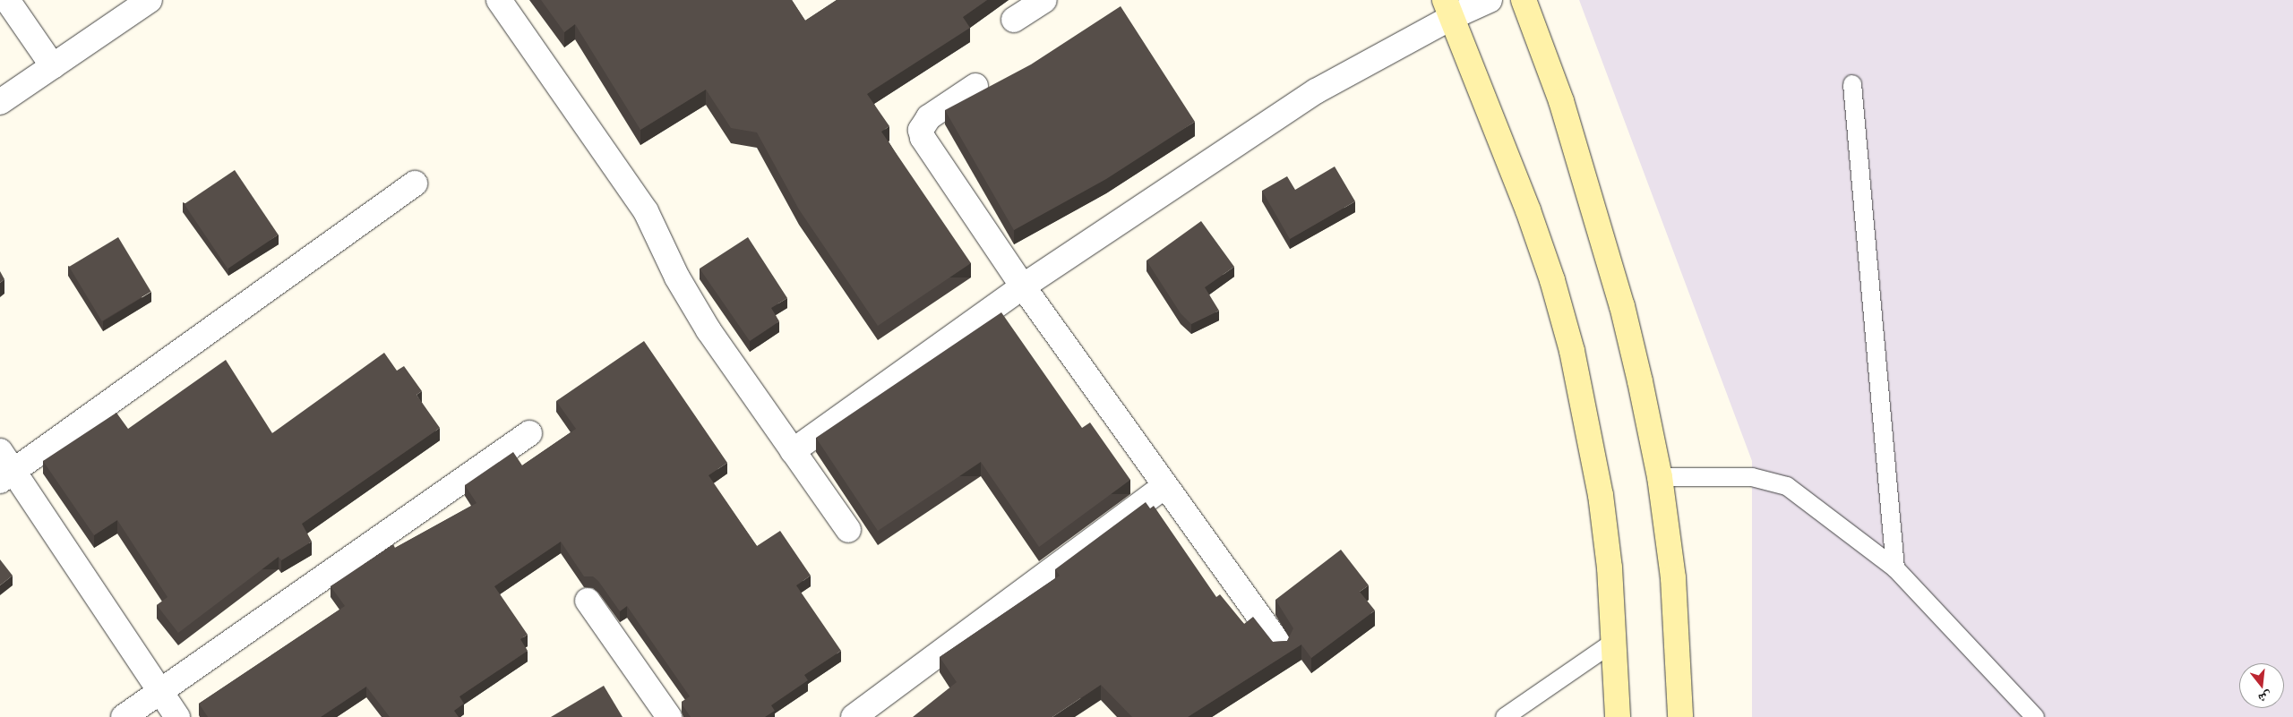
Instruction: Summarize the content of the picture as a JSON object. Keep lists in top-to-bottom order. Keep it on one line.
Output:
{"north":"bottom"}
